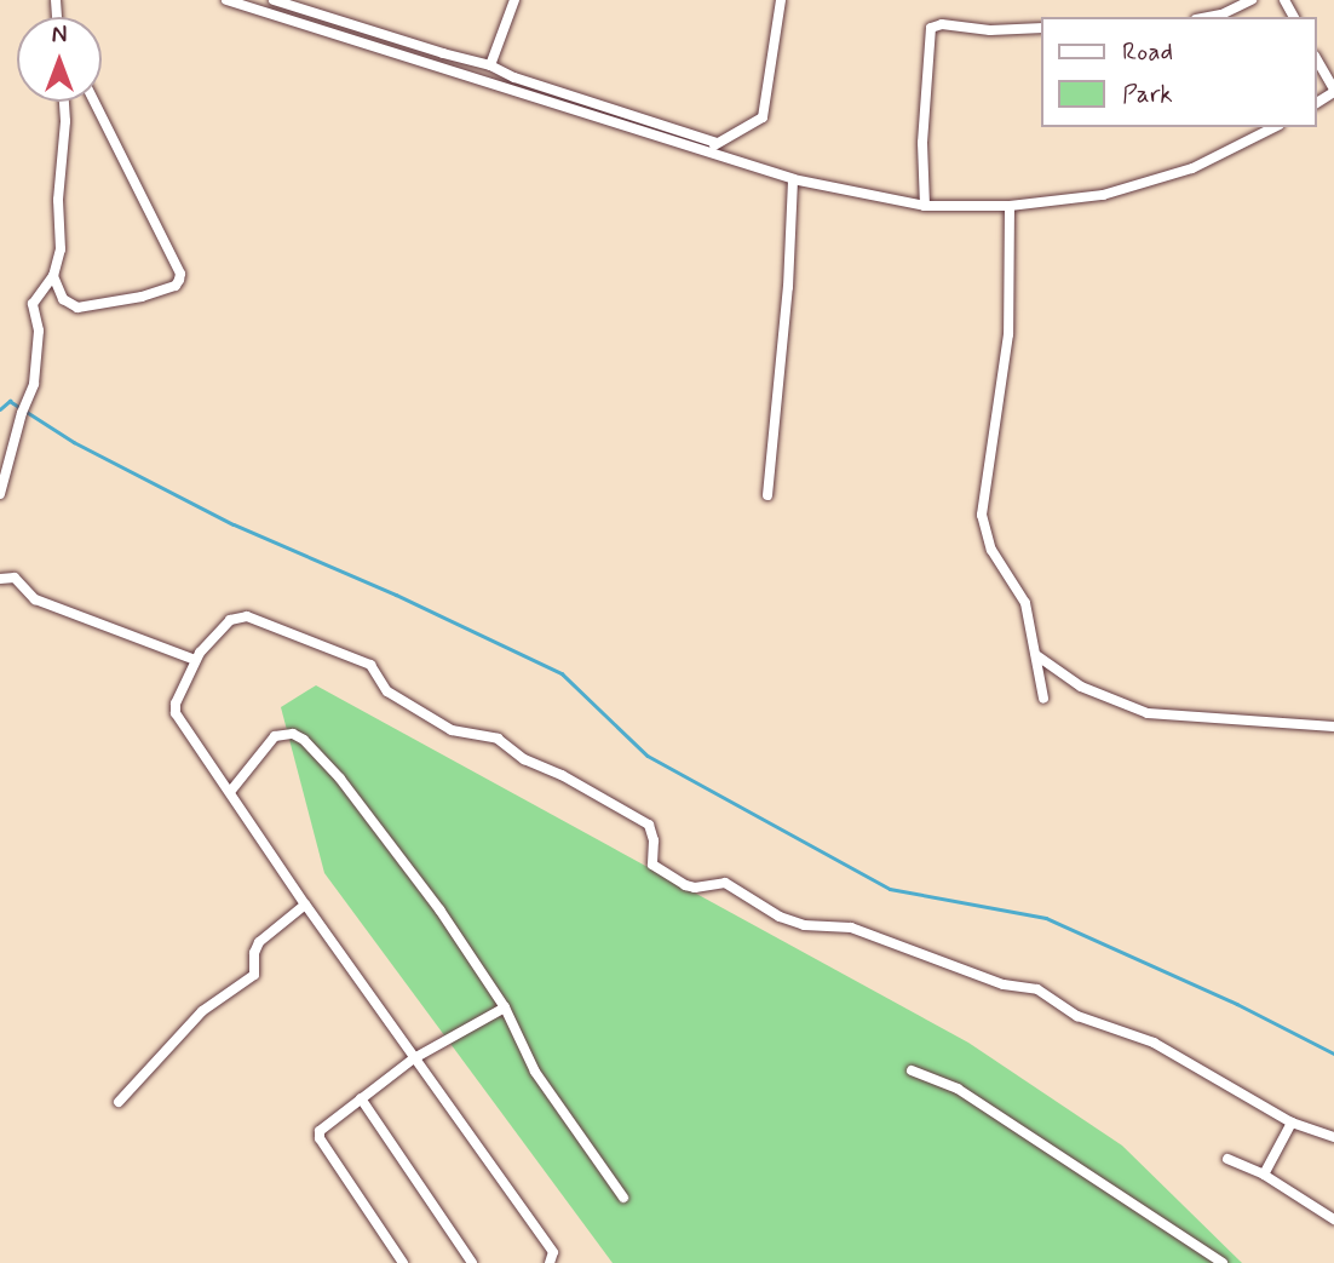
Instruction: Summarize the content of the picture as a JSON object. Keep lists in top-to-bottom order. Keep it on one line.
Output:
{"legend":["Road","Park"],"north":"top"}
